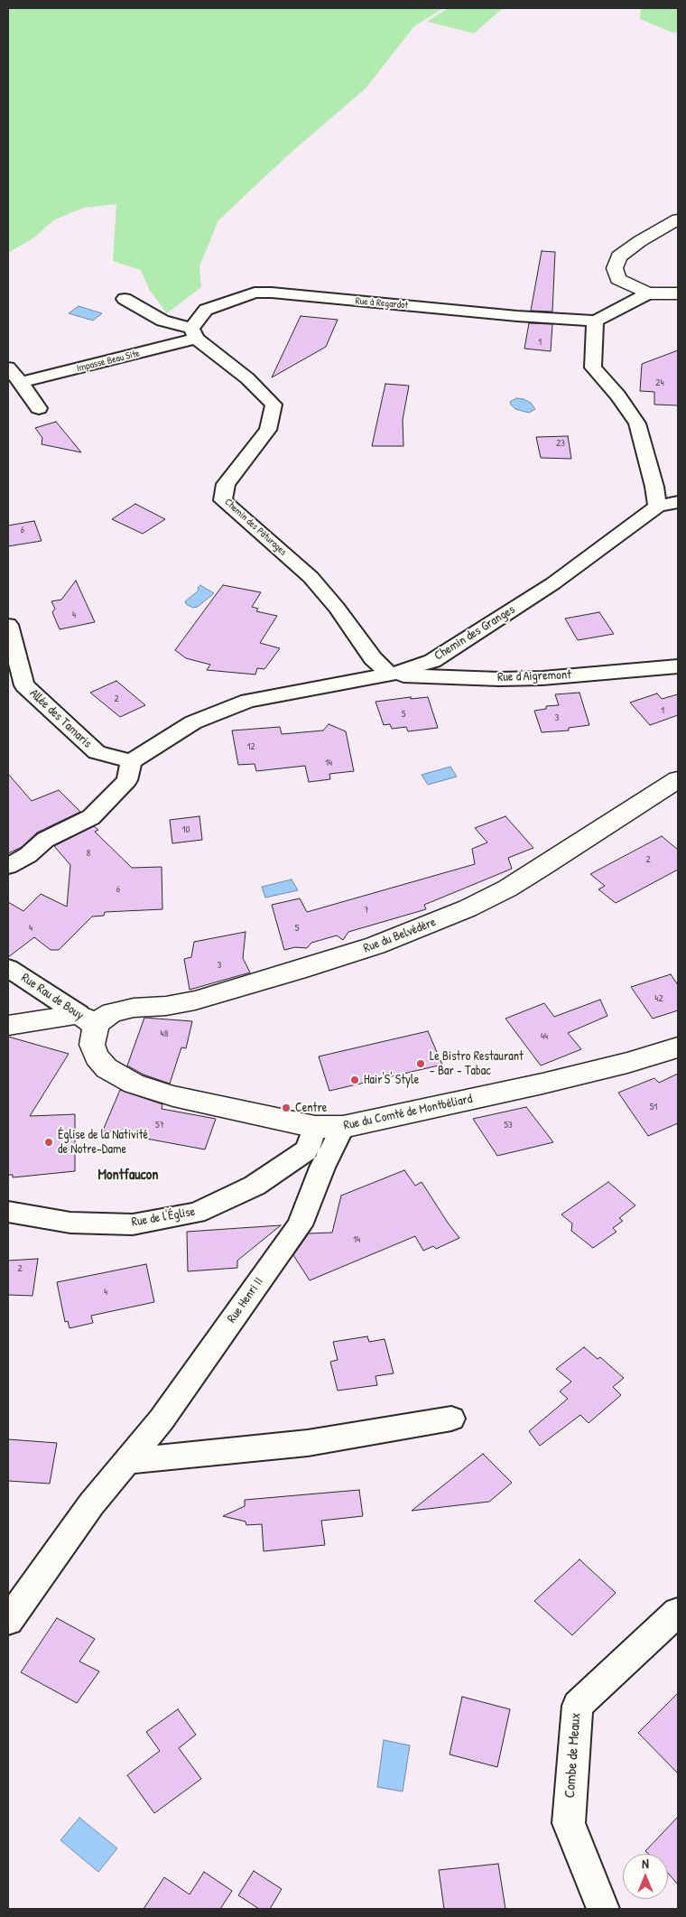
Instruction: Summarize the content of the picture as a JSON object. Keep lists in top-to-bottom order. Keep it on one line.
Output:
{"streets":{"street":["Rue à Regardot","Impasse Beau Site","Chemin des Pâturages","Chemin des Granges","Rue d'Aigremont","Allée des Tamaris","Rue du Belvédère","Rue Rau de Bouy","Rue du Comté de Montbéliard","Rue de l'Église","Rue Henri II","Combe de Meaux"]},"crossings":[["Rue à Regardot","Impasse Beau Site"],["Rue à Regardot","Chemin des Pâturages"],["Impasse Beau Site","Chemin des Pâturages"],["Chemin des Pâturages","Chemin des Granges"],["Chemin des Pâturages","Rue d'Aigremont"],["Chemin des Granges","Rue d'Aigremont"],["Chemin des Granges","Allée des Tamaris"],["Rue du Belvédère","Rue Rau de Bouy"],["Rue du Belvédère","Rue du Comté de Montbéliard"],["Rue Rau de Bouy","Rue du Comté de Montbéliard"],["Rue du Comté de Montbéliard","Rue de l'Église"],["Rue du Comté de Montbéliard","Rue Henri II"]],"districts":["Montfaucon"],"places":["Le Bistro Restaurant - Bar - Tabac","Hair'S' Style","Centre","Église de la Nativité de Notre-Dame"],"house_numbers":["1","24","23","6","4","2","1","5","3","12","14","10","8","2","6","7","4","5","3","42","48","44","51","57","53","14","2","4"],"north":"top"}
